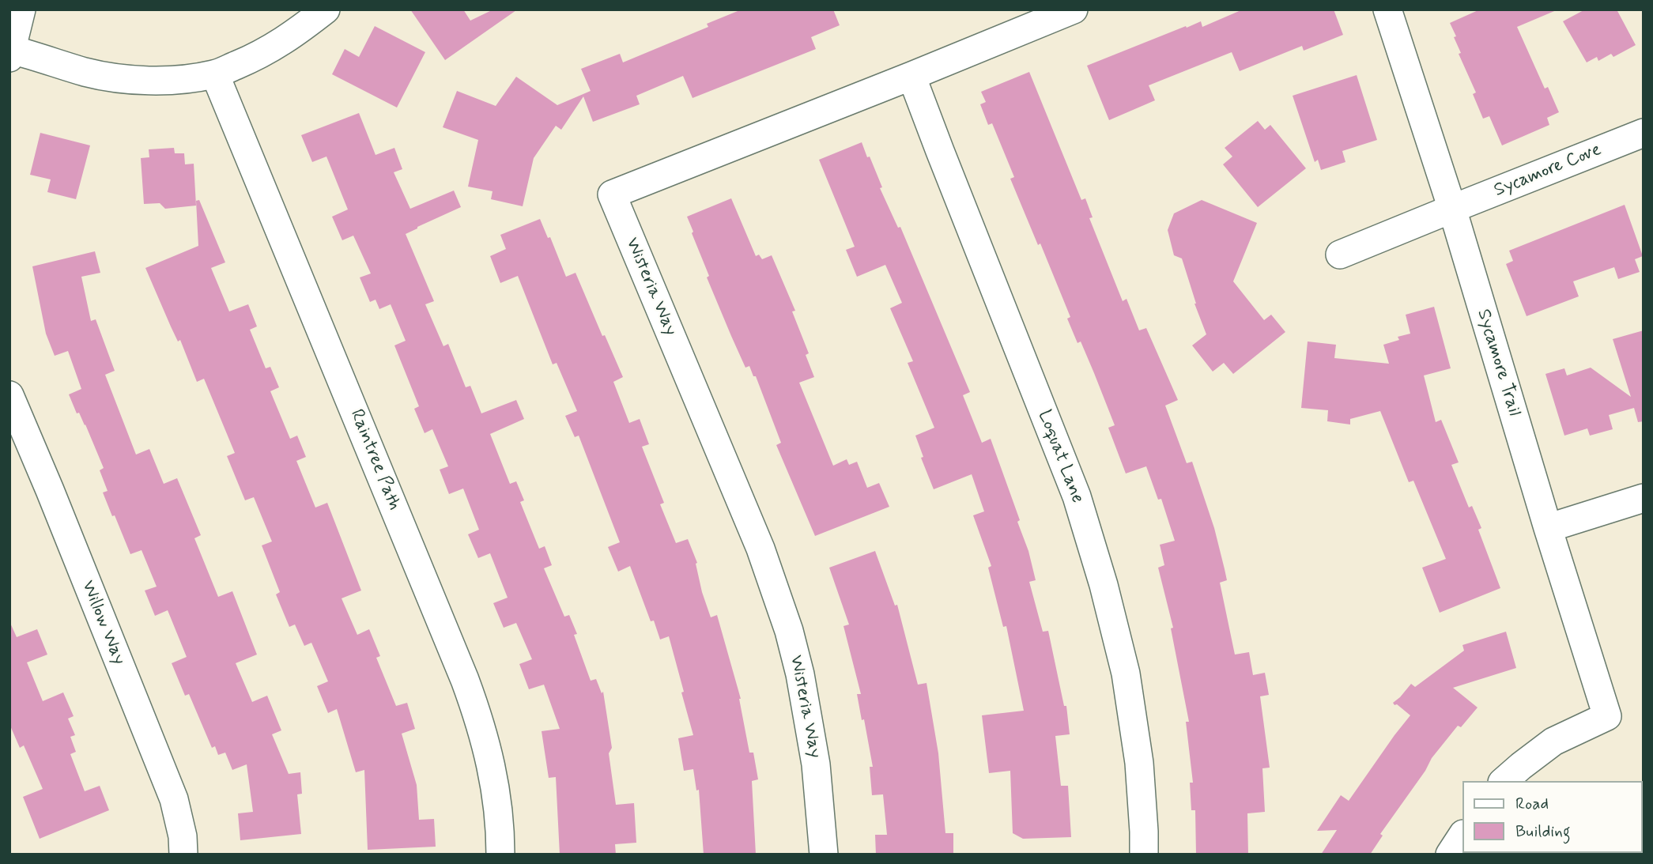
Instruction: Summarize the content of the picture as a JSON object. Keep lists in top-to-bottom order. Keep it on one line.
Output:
{"streets":{"street":["Sycamore Cove","Wisteria Way","Sycamore Trail","Loquat Lane","Raintree Path","Willow Way"]},"crossings":[["Sycamore Cove","Sycamore Trail"],["Wisteria Way","Loquat Lane"]],"legend":["Road","Building"]}
